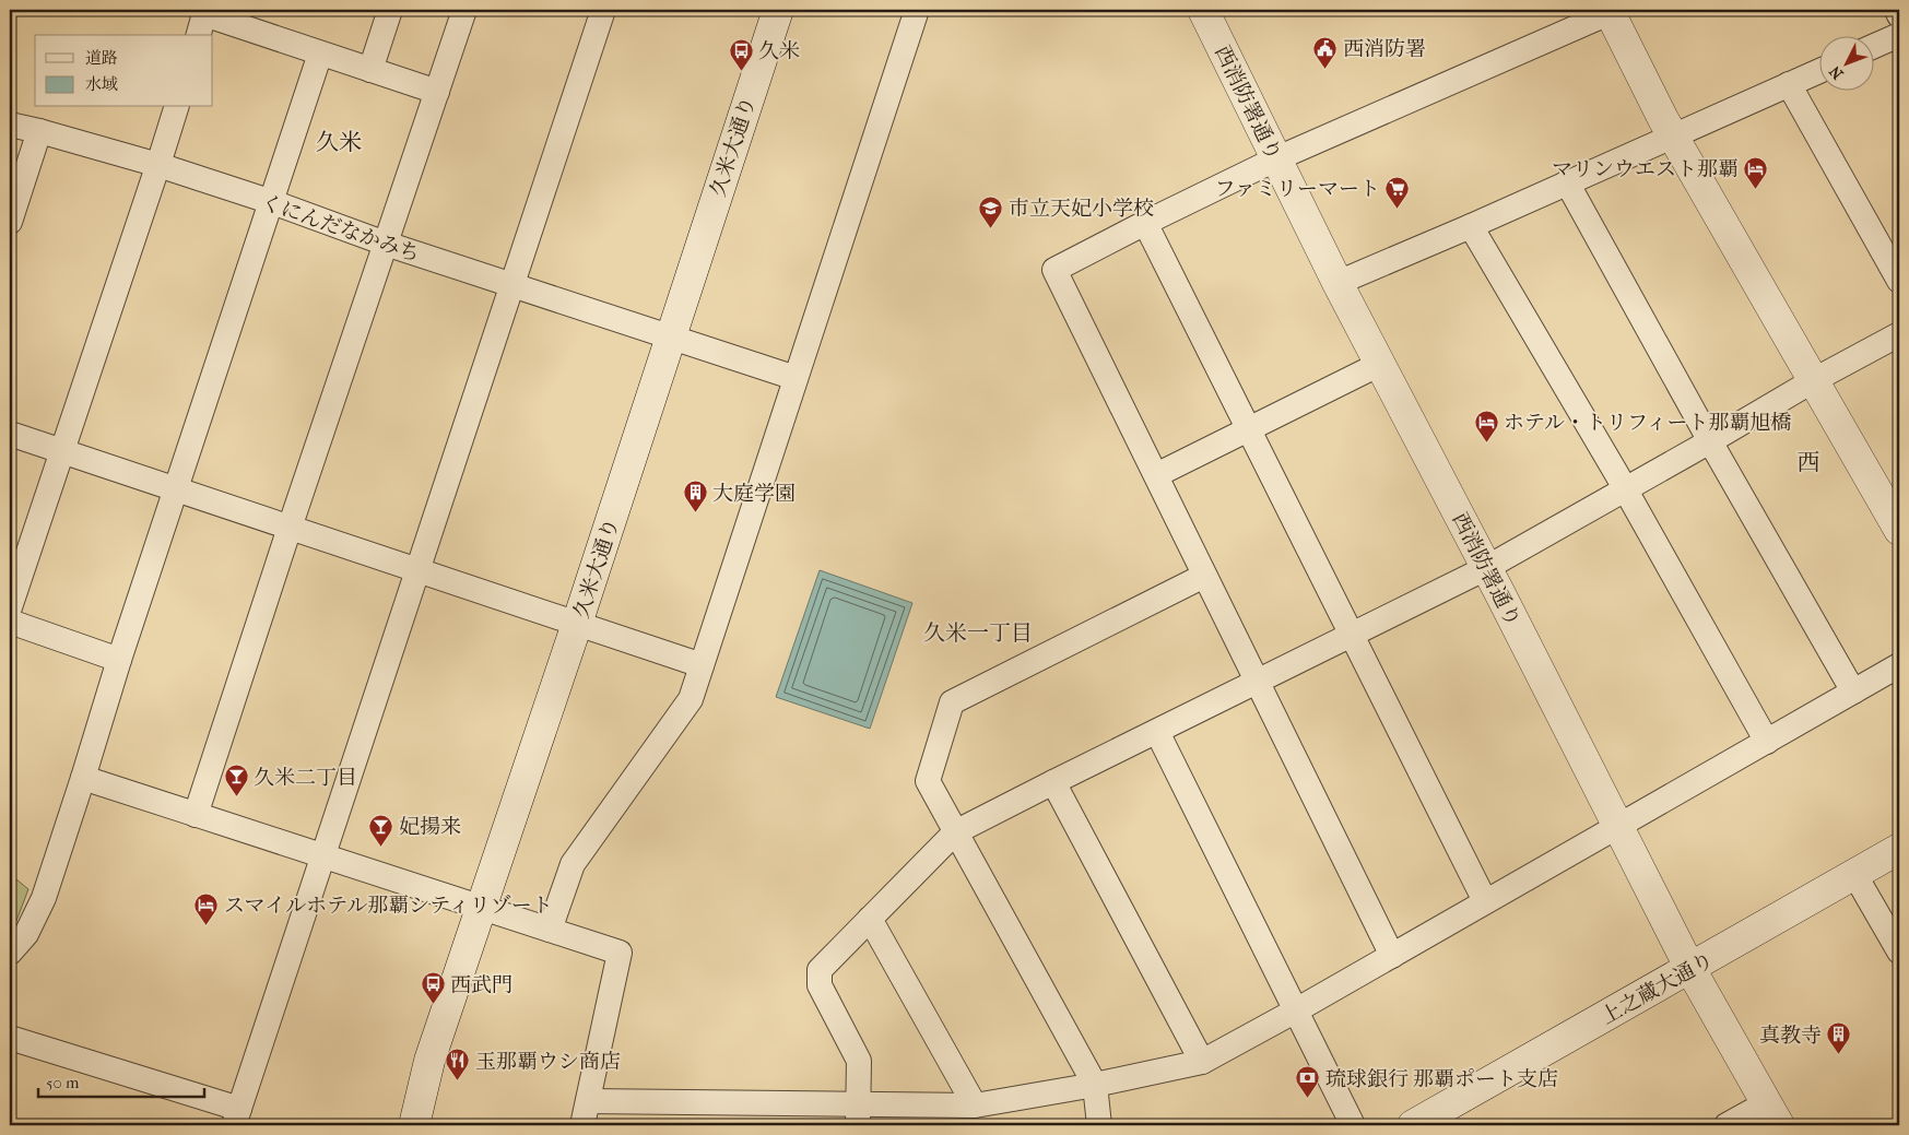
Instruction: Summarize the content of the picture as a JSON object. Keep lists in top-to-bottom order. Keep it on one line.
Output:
{"streets":{"street":["西消防署通り","久米大通り","くにんだなかみち","上之蔵大通り"]},"crossings":[["西消防署通り","上之蔵大通り"],["久米大通り","くにんだなかみち"]],"districts":["久米","西","久米一丁目"],"places":{"public building":["西消防署"],"bus stop":["久米","西武門"],"hotel":["マリンウエスト那覇","ホテル・トリフィート那覇旭橋","スマイルホテル那覇シティリゾート"],"supermarket":["ファミリーマート"],"school or university":["市立天妃小学校"],"building":["大庭学園","真教寺"],"bar":["久米二丁目","妃揚来"],"restaurant":["玉那覇ウシ商店"],"bank":["琉球銀行 那覇ポート支店"]},"legend":["道路","水域"],"scale_bar":"50 m","north":"bottom left"}
